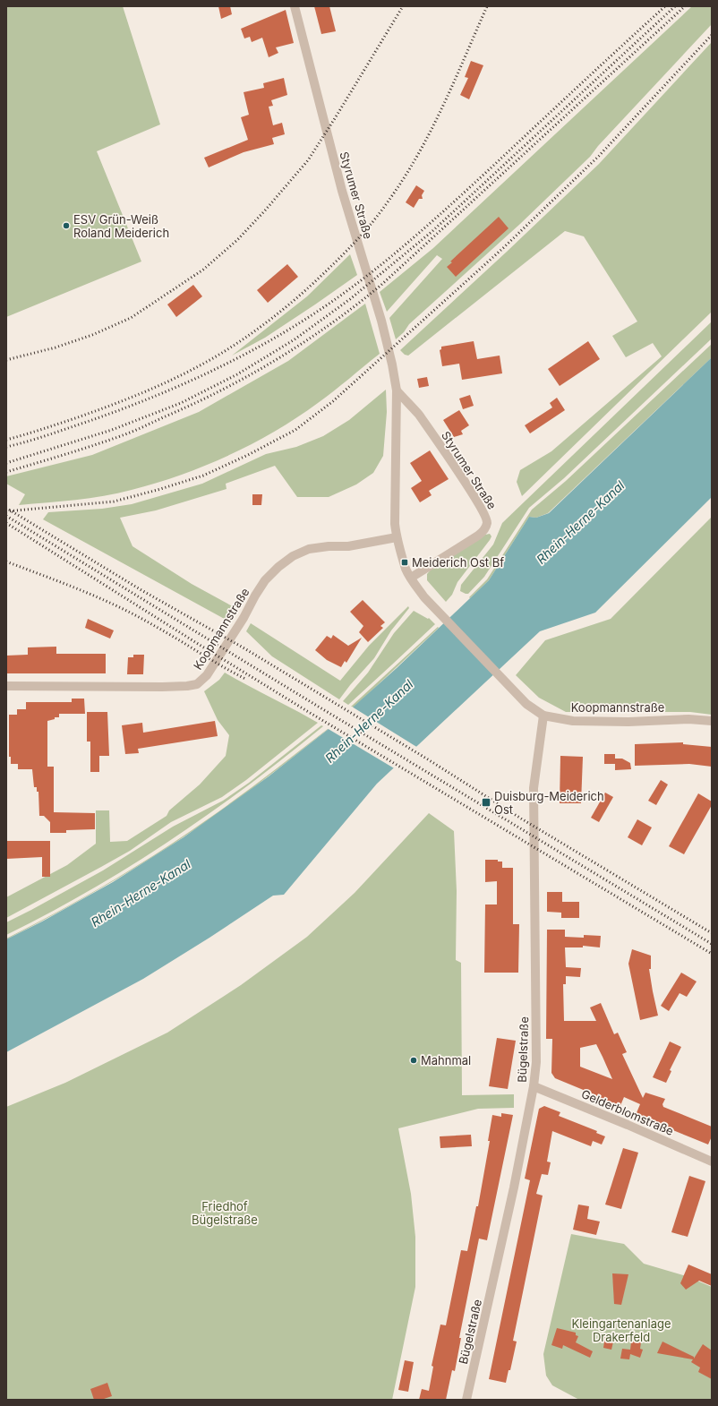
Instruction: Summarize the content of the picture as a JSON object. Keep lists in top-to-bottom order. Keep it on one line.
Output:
{"streets":{"street":["Styrumer Straße","Koopmannstraße","Bügelstraße","Gelderblomstraße"]},"crossings":[["Styrumer Straße","Koopmannstraße"],["Koopmannstraße","Bügelstraße"],["Bügelstraße","Gelderblomstraße"]],"water":["Rhein-Herne-Kanal"],"parks":["Friedhof Bügelstraße","Kleingartenanlage Drakerfeld"],"places":{"other":["ESV Grün-Weiß Roland Meiderich","Mahnmal"],"transit":["Meiderich Ost Bf","Duisburg-Meiderich Ost"]}}
